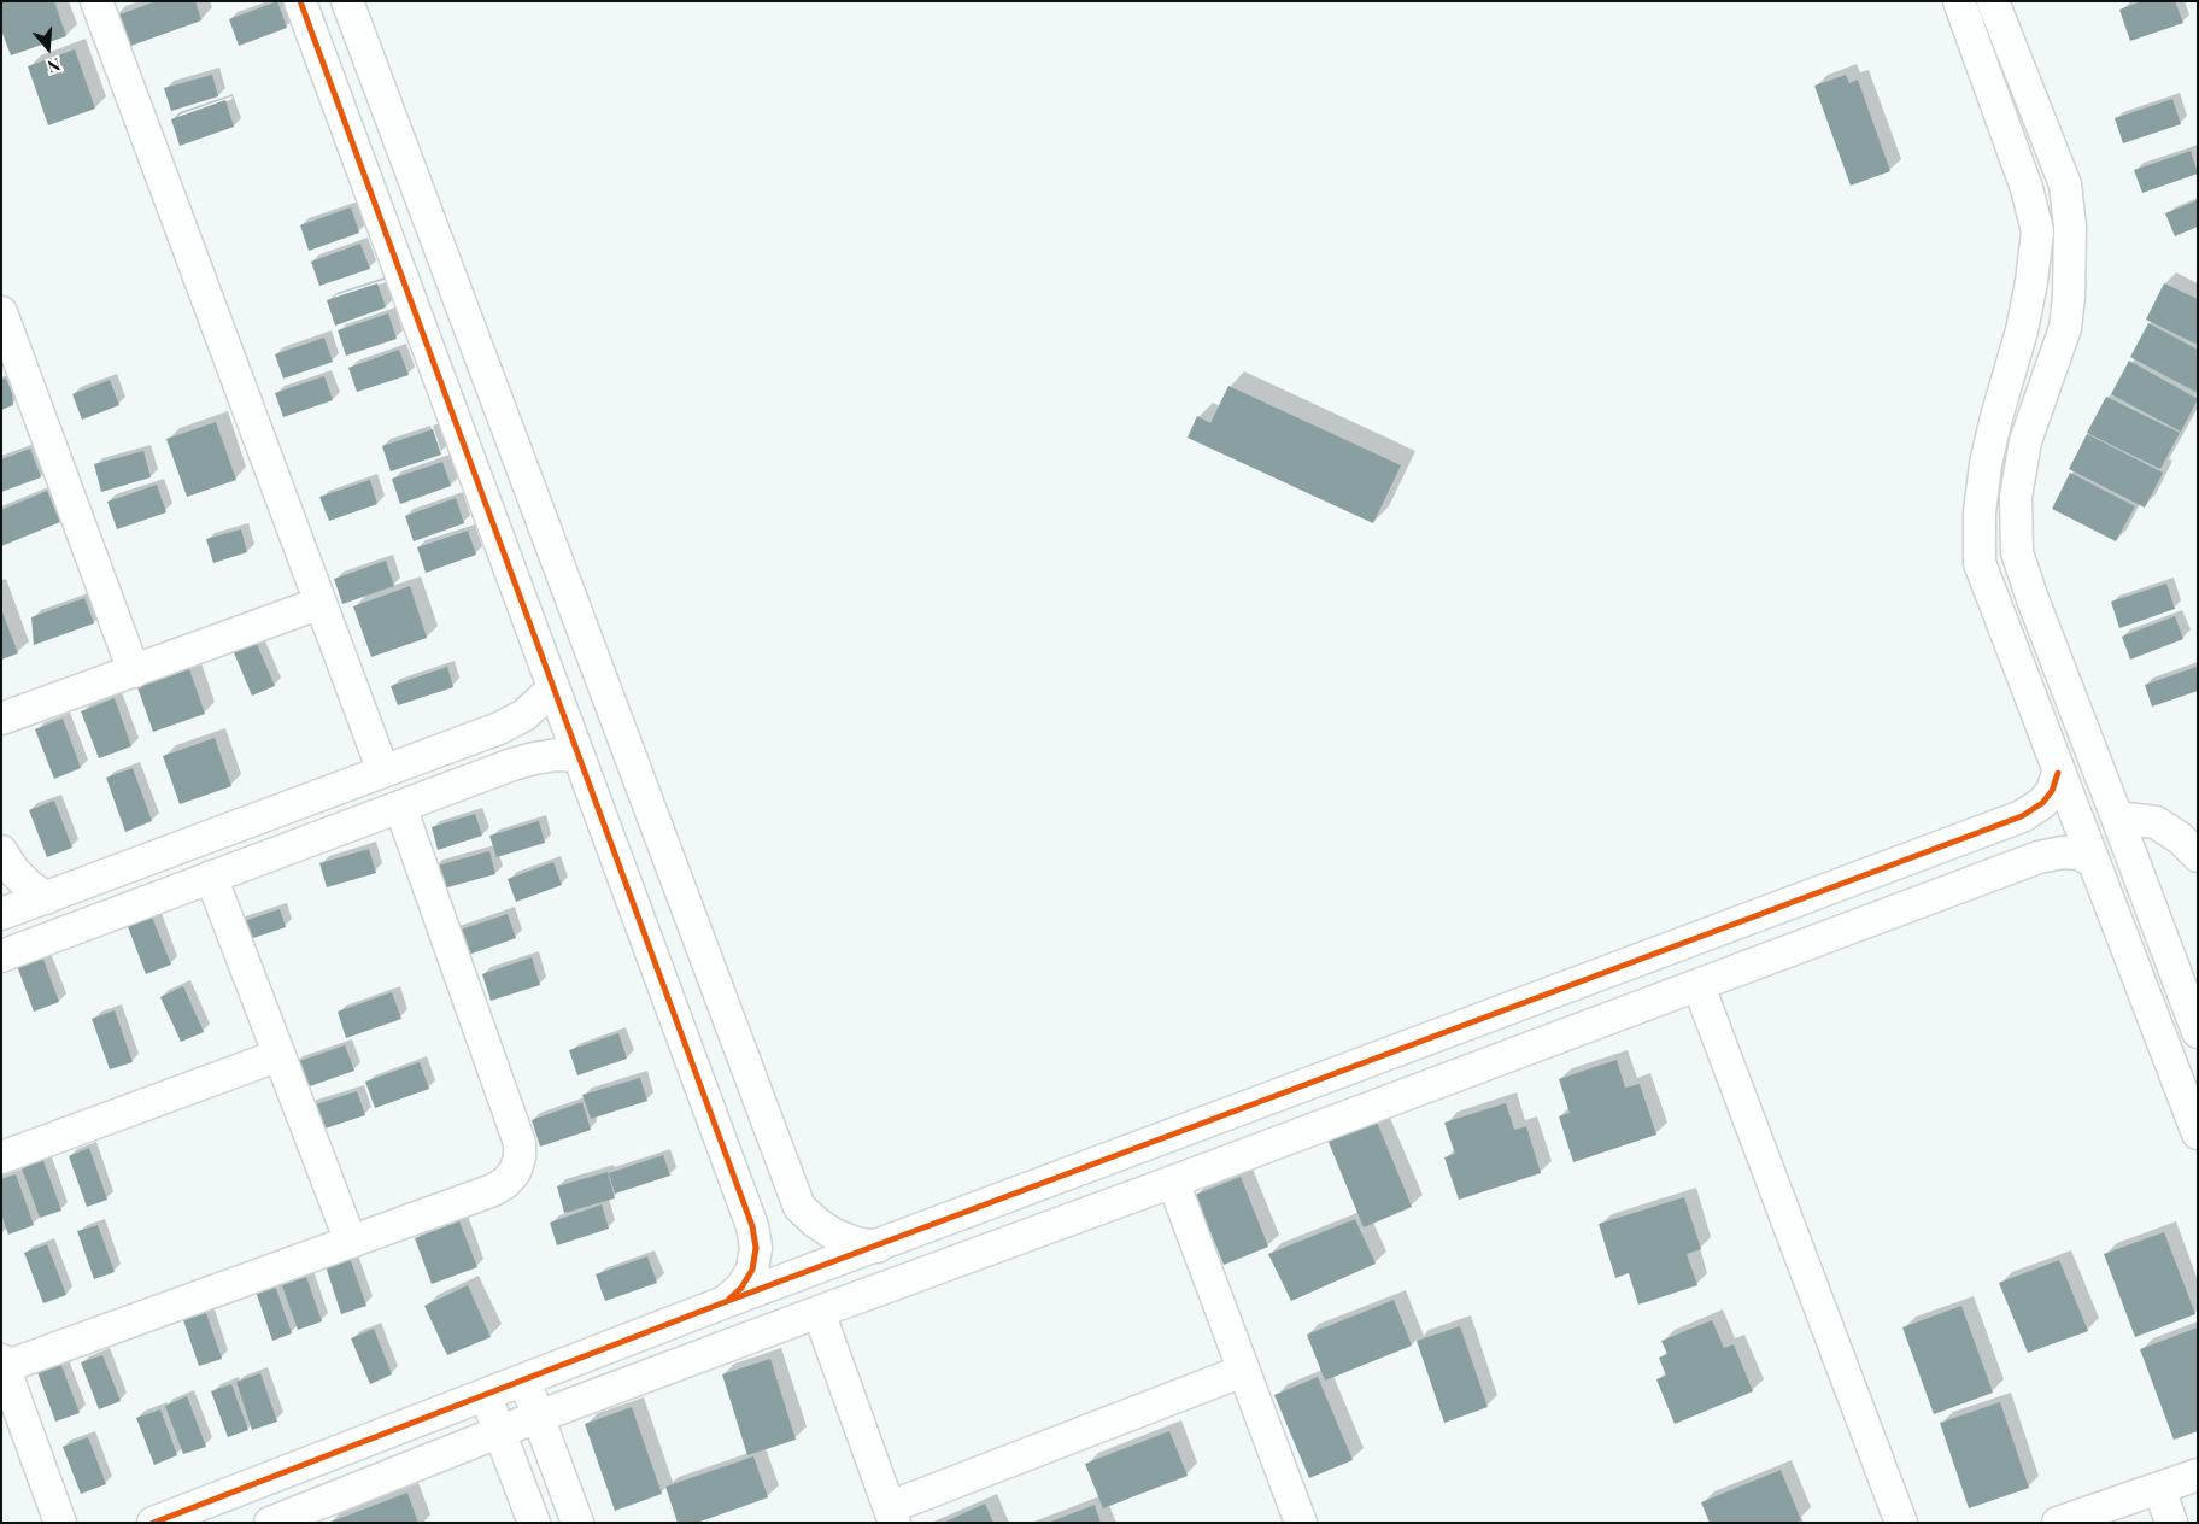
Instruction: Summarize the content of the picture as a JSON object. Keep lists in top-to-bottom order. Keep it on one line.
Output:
{"north":"bottom"}
